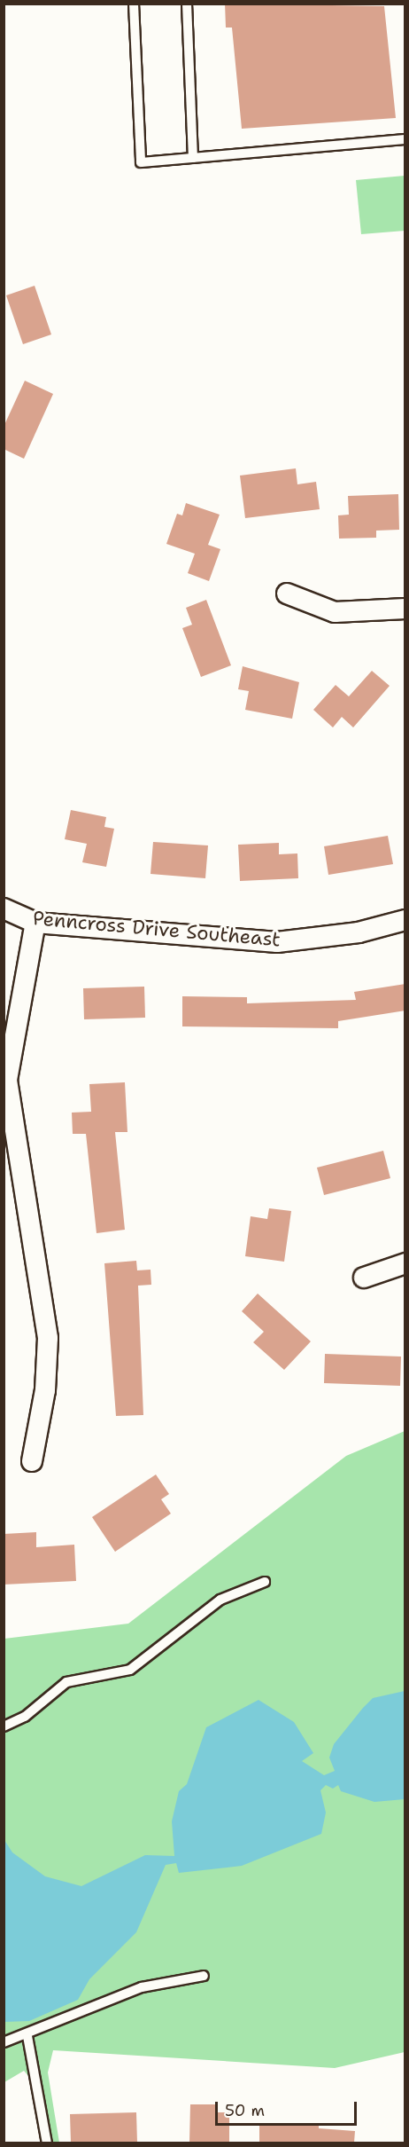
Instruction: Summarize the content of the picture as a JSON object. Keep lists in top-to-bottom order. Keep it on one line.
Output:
{"streets":{"street":["Penncross Drive Southeast"]},"scale_bar":"50 m"}
